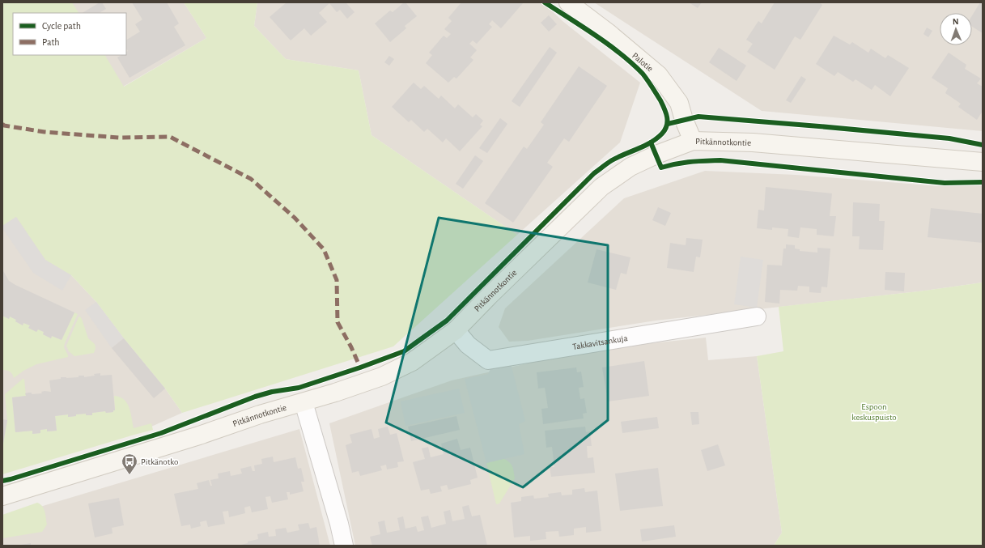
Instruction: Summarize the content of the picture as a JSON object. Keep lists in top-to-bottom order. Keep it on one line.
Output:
{"streets":{"street":["Palotie","Pitkännotkontie","Takkavitsankuja"]},"crossings":[["Palotie","Pitkännotkontie"],["Pitkännotkontie","Takkavitsankuja"]],"parks":["Espoon keskuspuisto"],"places":{"bus stop":["Pitkänotko"]},"legend":["Cycle path","Path"],"north":"top"}
